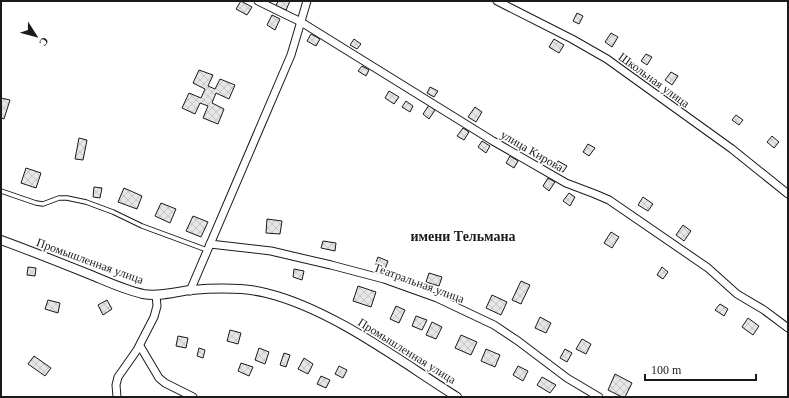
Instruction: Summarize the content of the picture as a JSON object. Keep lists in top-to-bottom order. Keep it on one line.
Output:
{"streets":{"street":["Школьная улица","улица Кирова","Промышленная улица","Театральная улица"]},"districts":["имени Тельмана"],"scale_bar":"100 m","north":"bottom right"}
